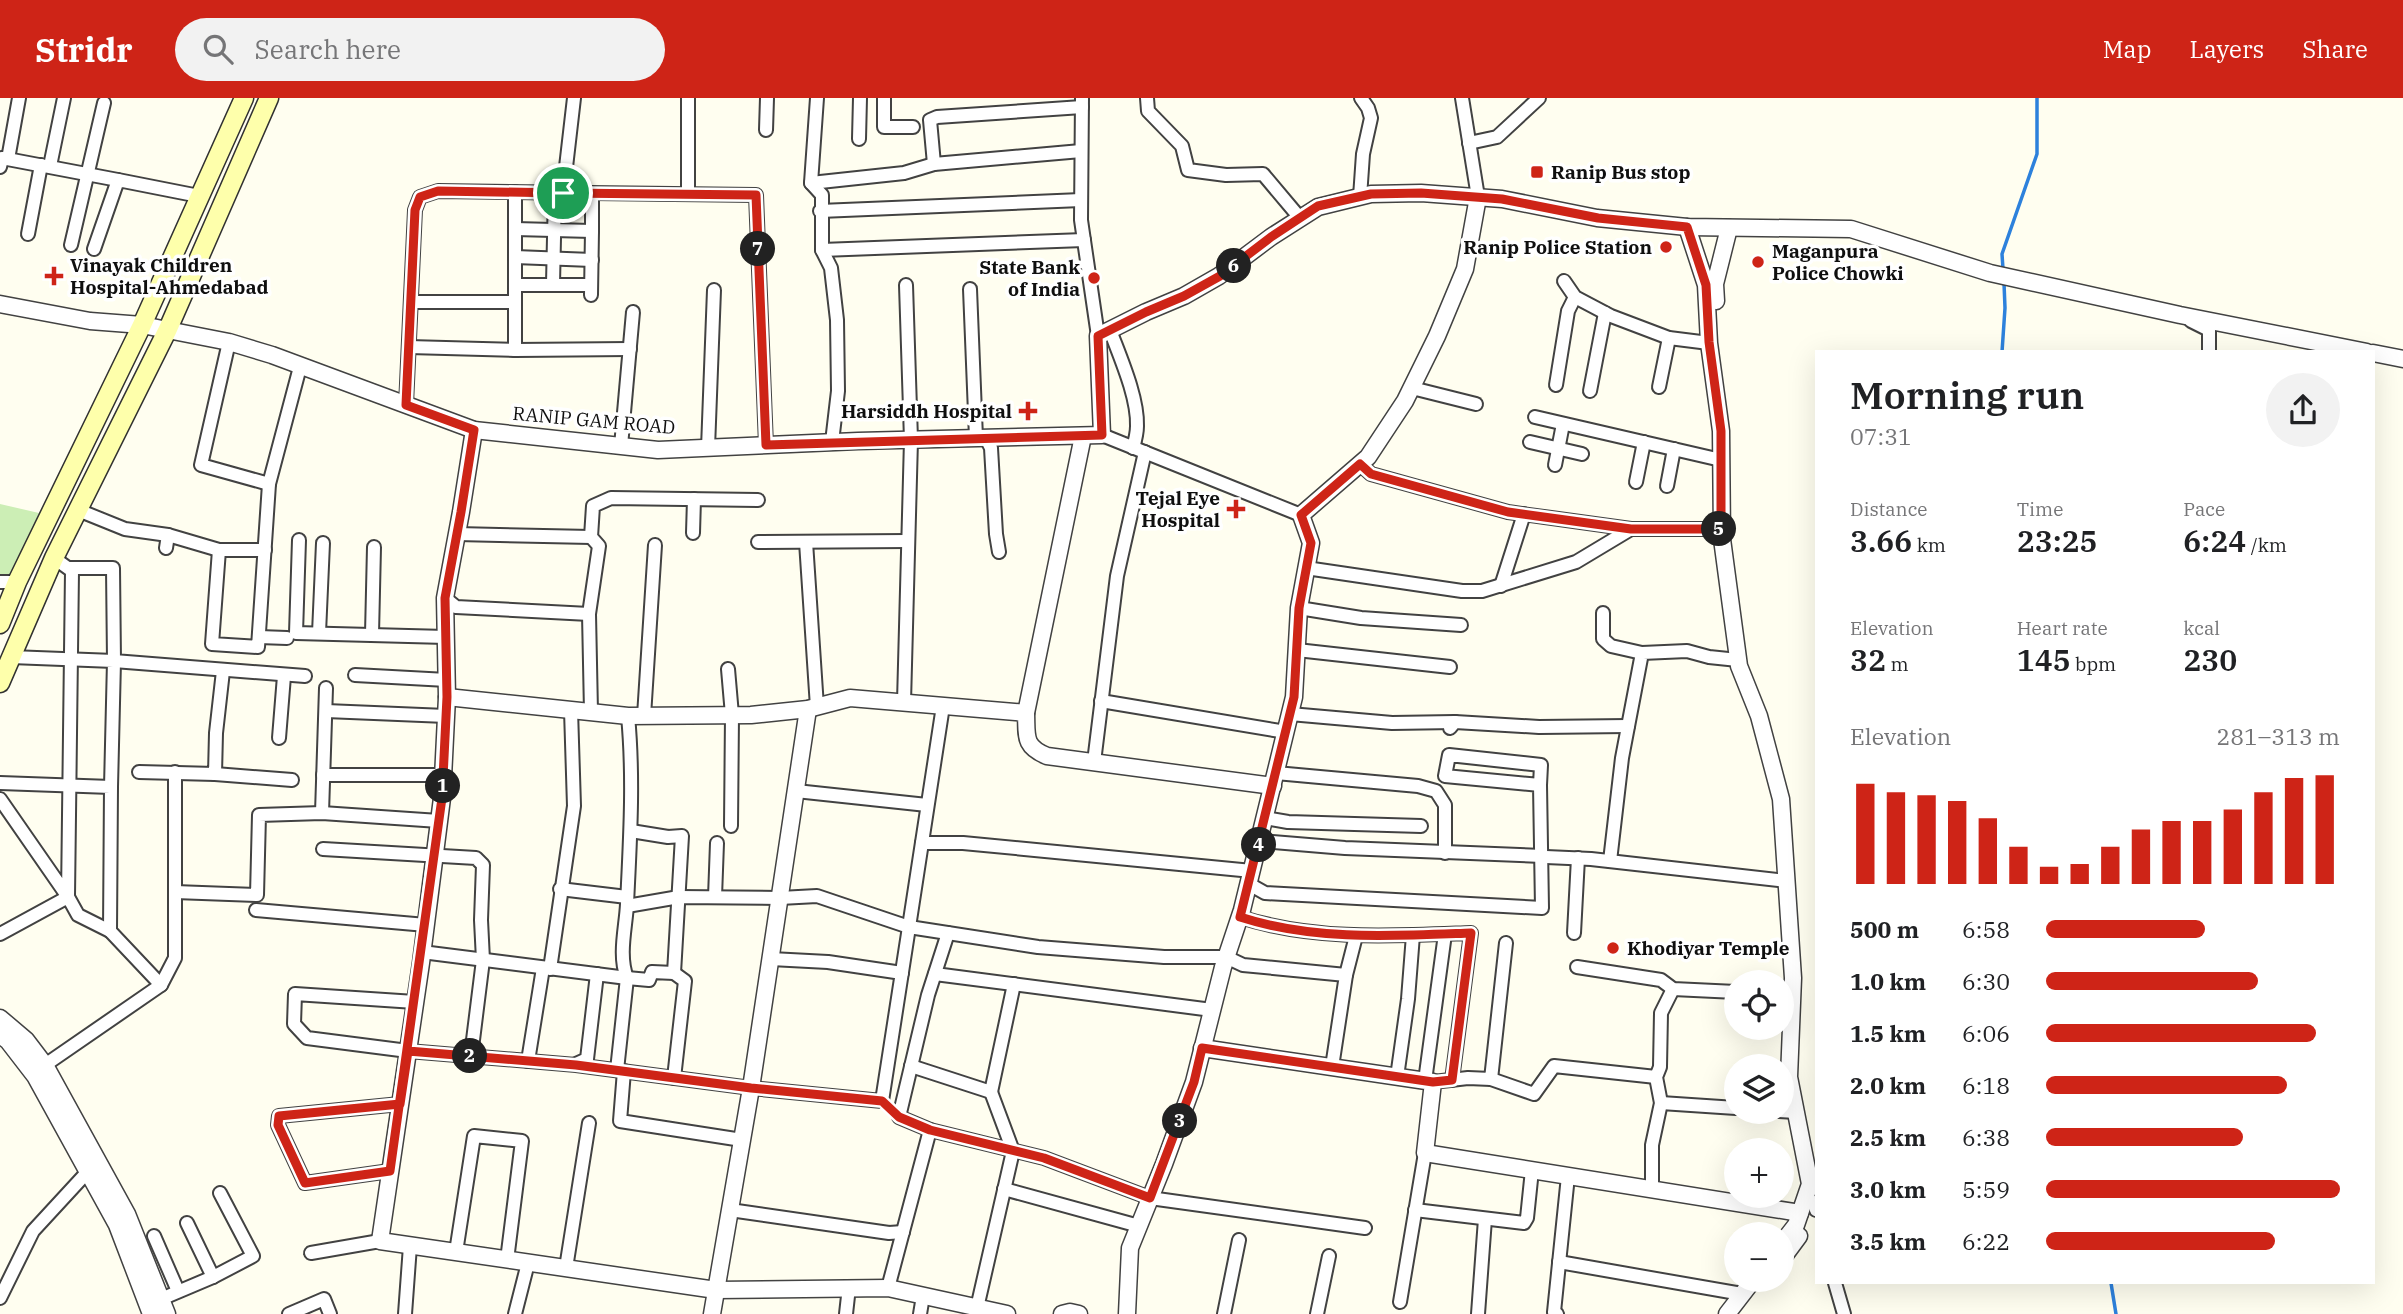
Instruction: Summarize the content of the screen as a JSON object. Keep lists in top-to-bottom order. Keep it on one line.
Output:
{"streets":{"street":["RANIP GAM ROAD"]},"places":{"transit":["Ranip Bus stop"],"other":["Ranip Police Station","Maganpura Police Chowki","State Bank of India","Khodiyar Temple"],"health":["Vinayak Children Hospital-Ahmedabad","Harsiddh Hospital","Tejal Eye Hospital"]},"page":{"header":"Stridr","search":"Search here","nav":["Map","Layers","Share"],"pins":["7","6","5","1","4","2","3"],"heading":["Morning run","07:31"],"stats":[["Distance","3.66 km"],["Time","23:25"],["Pace","6:24 /km"],["Elevation","32 m"],["Heart rate","145 bpm"],["kcal","230"]],"chart":["Elevation","281–313 m"],"list":[{"name":"500 m","note":"6:58"},{"name":"1.0 km","note":"6:30"},{"name":"1.5 km","note":"6:06"},{"name":"2.0 km","note":"6:18"},{"name":"2.5 km","note":"6:38"},{"name":"3.0 km","note":"5:59"},{"name":"3.5 km","note":"6:22"}],"map_buttons":["+","−"]}}
